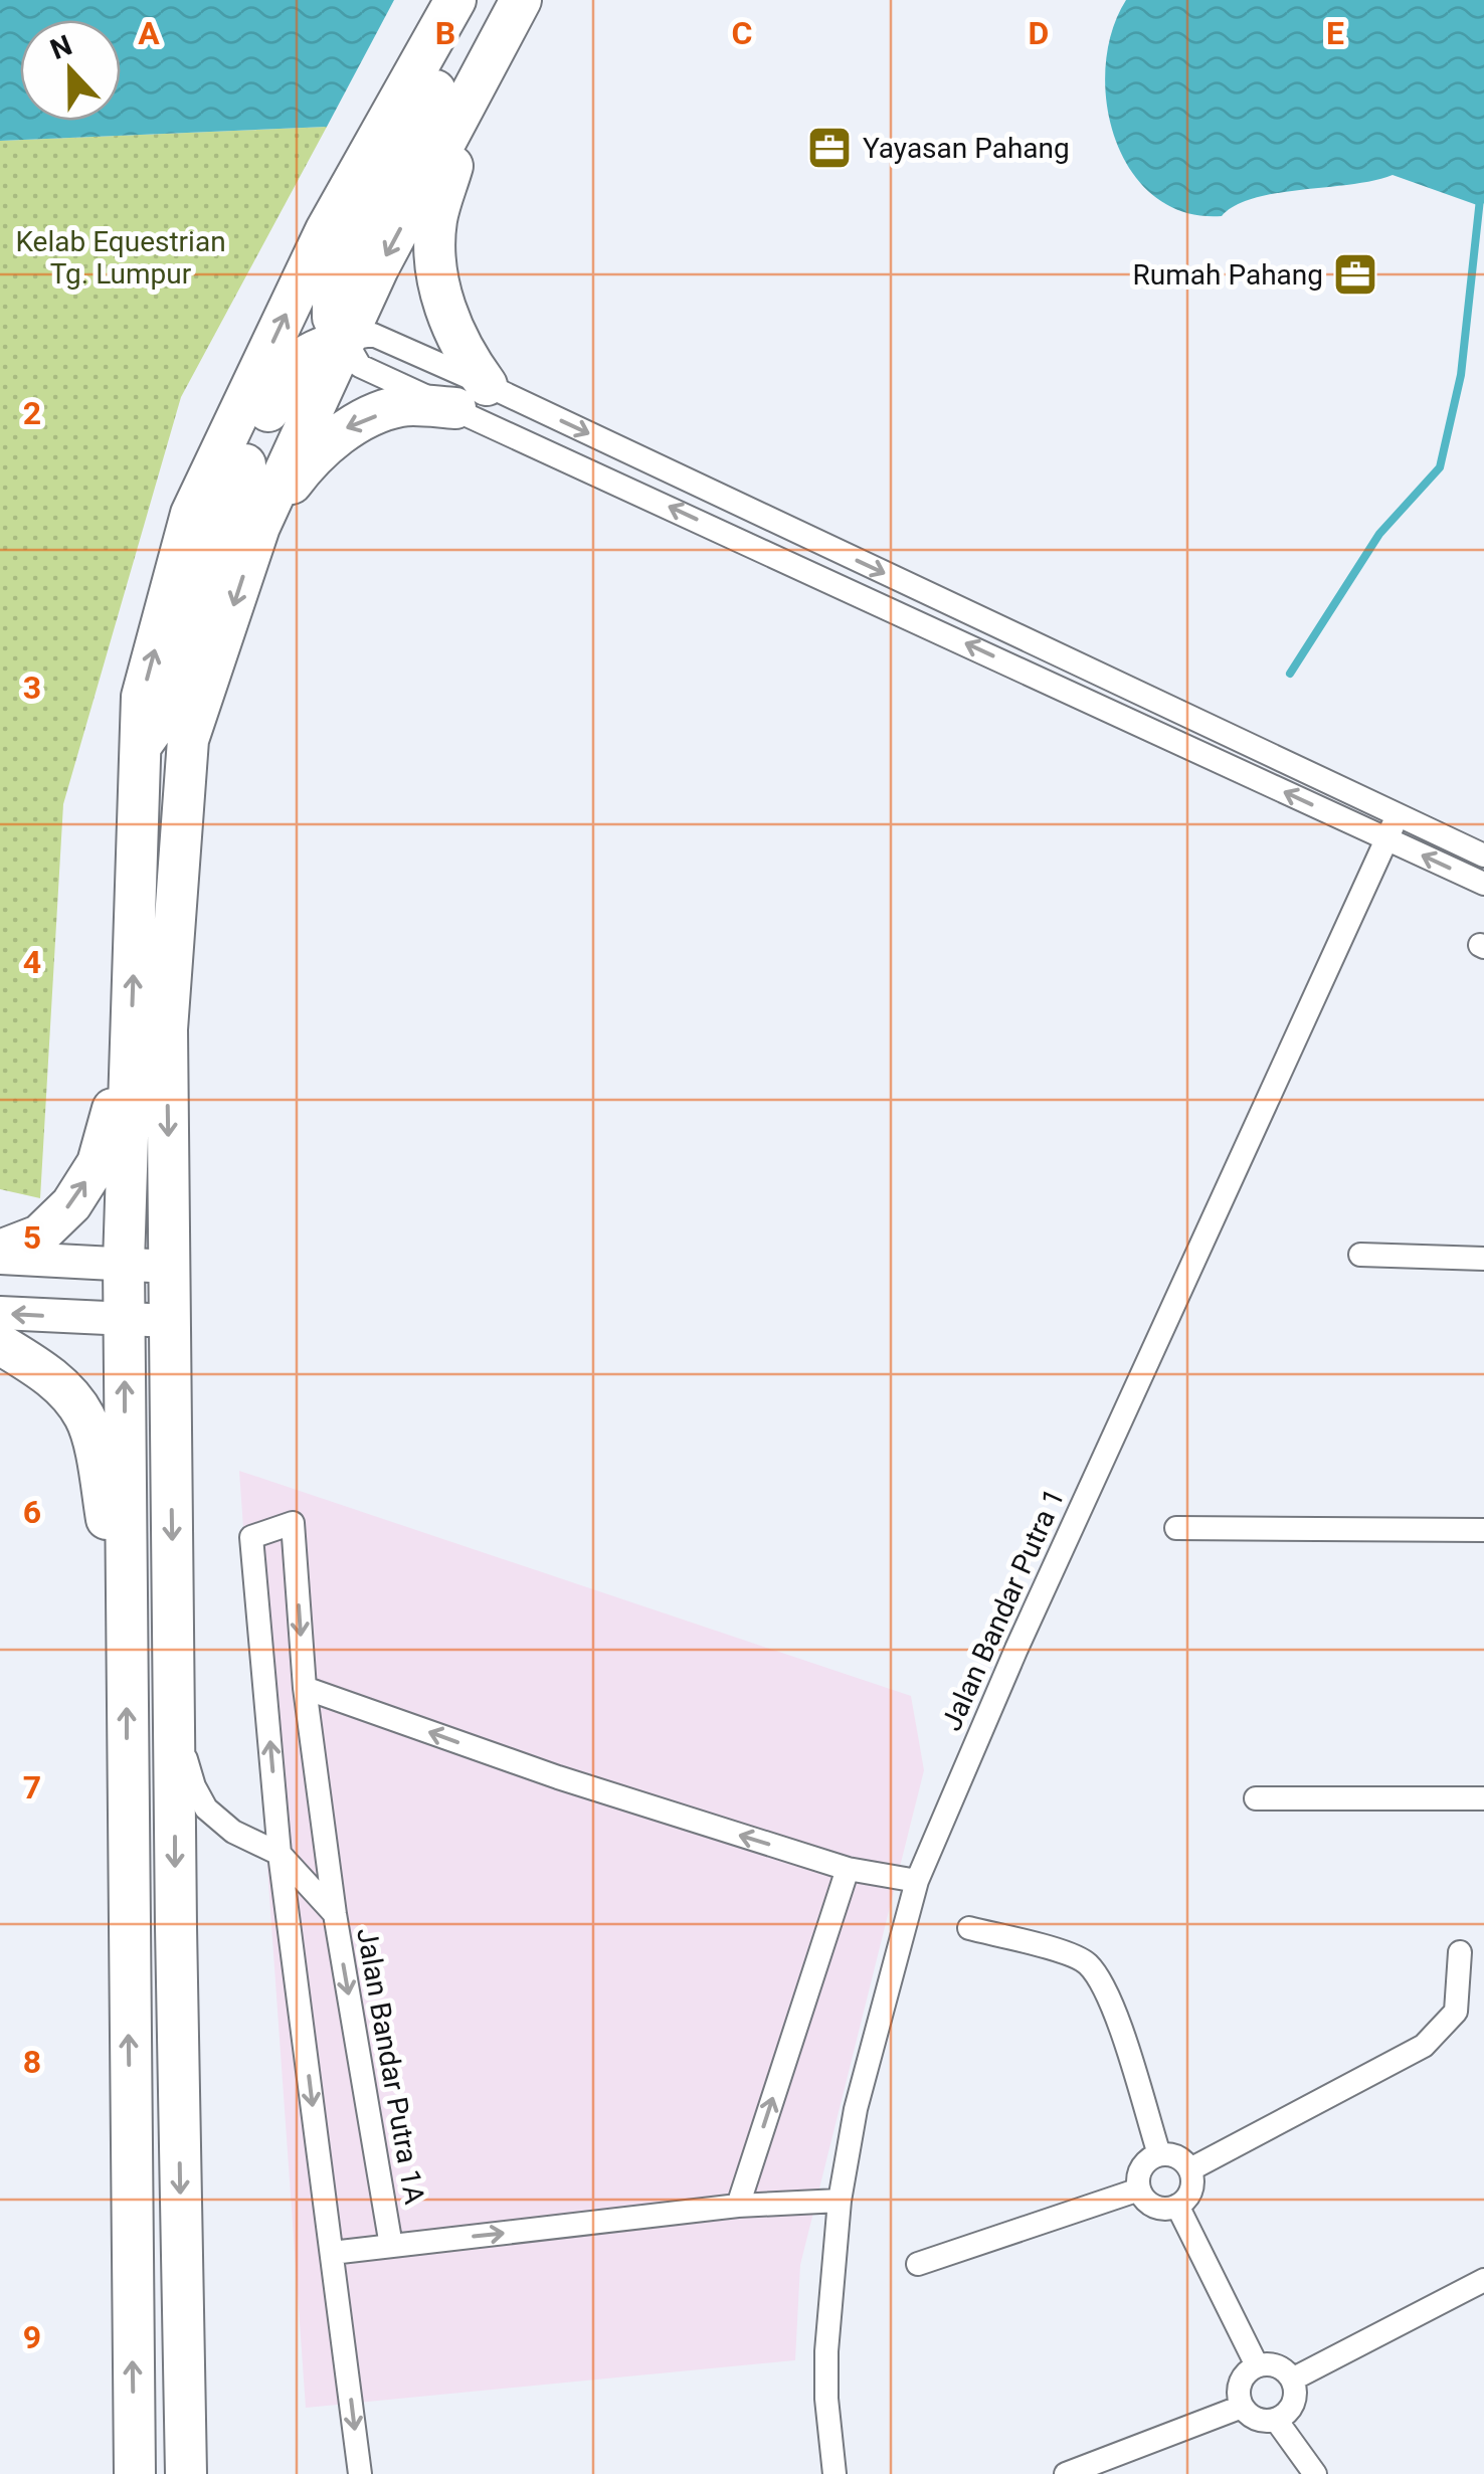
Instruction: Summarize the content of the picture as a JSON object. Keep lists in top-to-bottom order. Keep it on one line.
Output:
{"streets":{"street":["Jalan Bandar Putra 1","Jalan Bandar Putra 1A"]},"crossings":[["Jalan Bandar Putra 1","Jalan Bandar Putra 1A"]],"parks":["Kelab Equestrian Tg. Lumpur"],"places":{"office":["Yayasan Pahang","Rumah Pahang"]},"north":"top","grid":{"columns":["A","B","C","D","E"],"rows":["2","3","4","5","6","7","8","9"]}}
